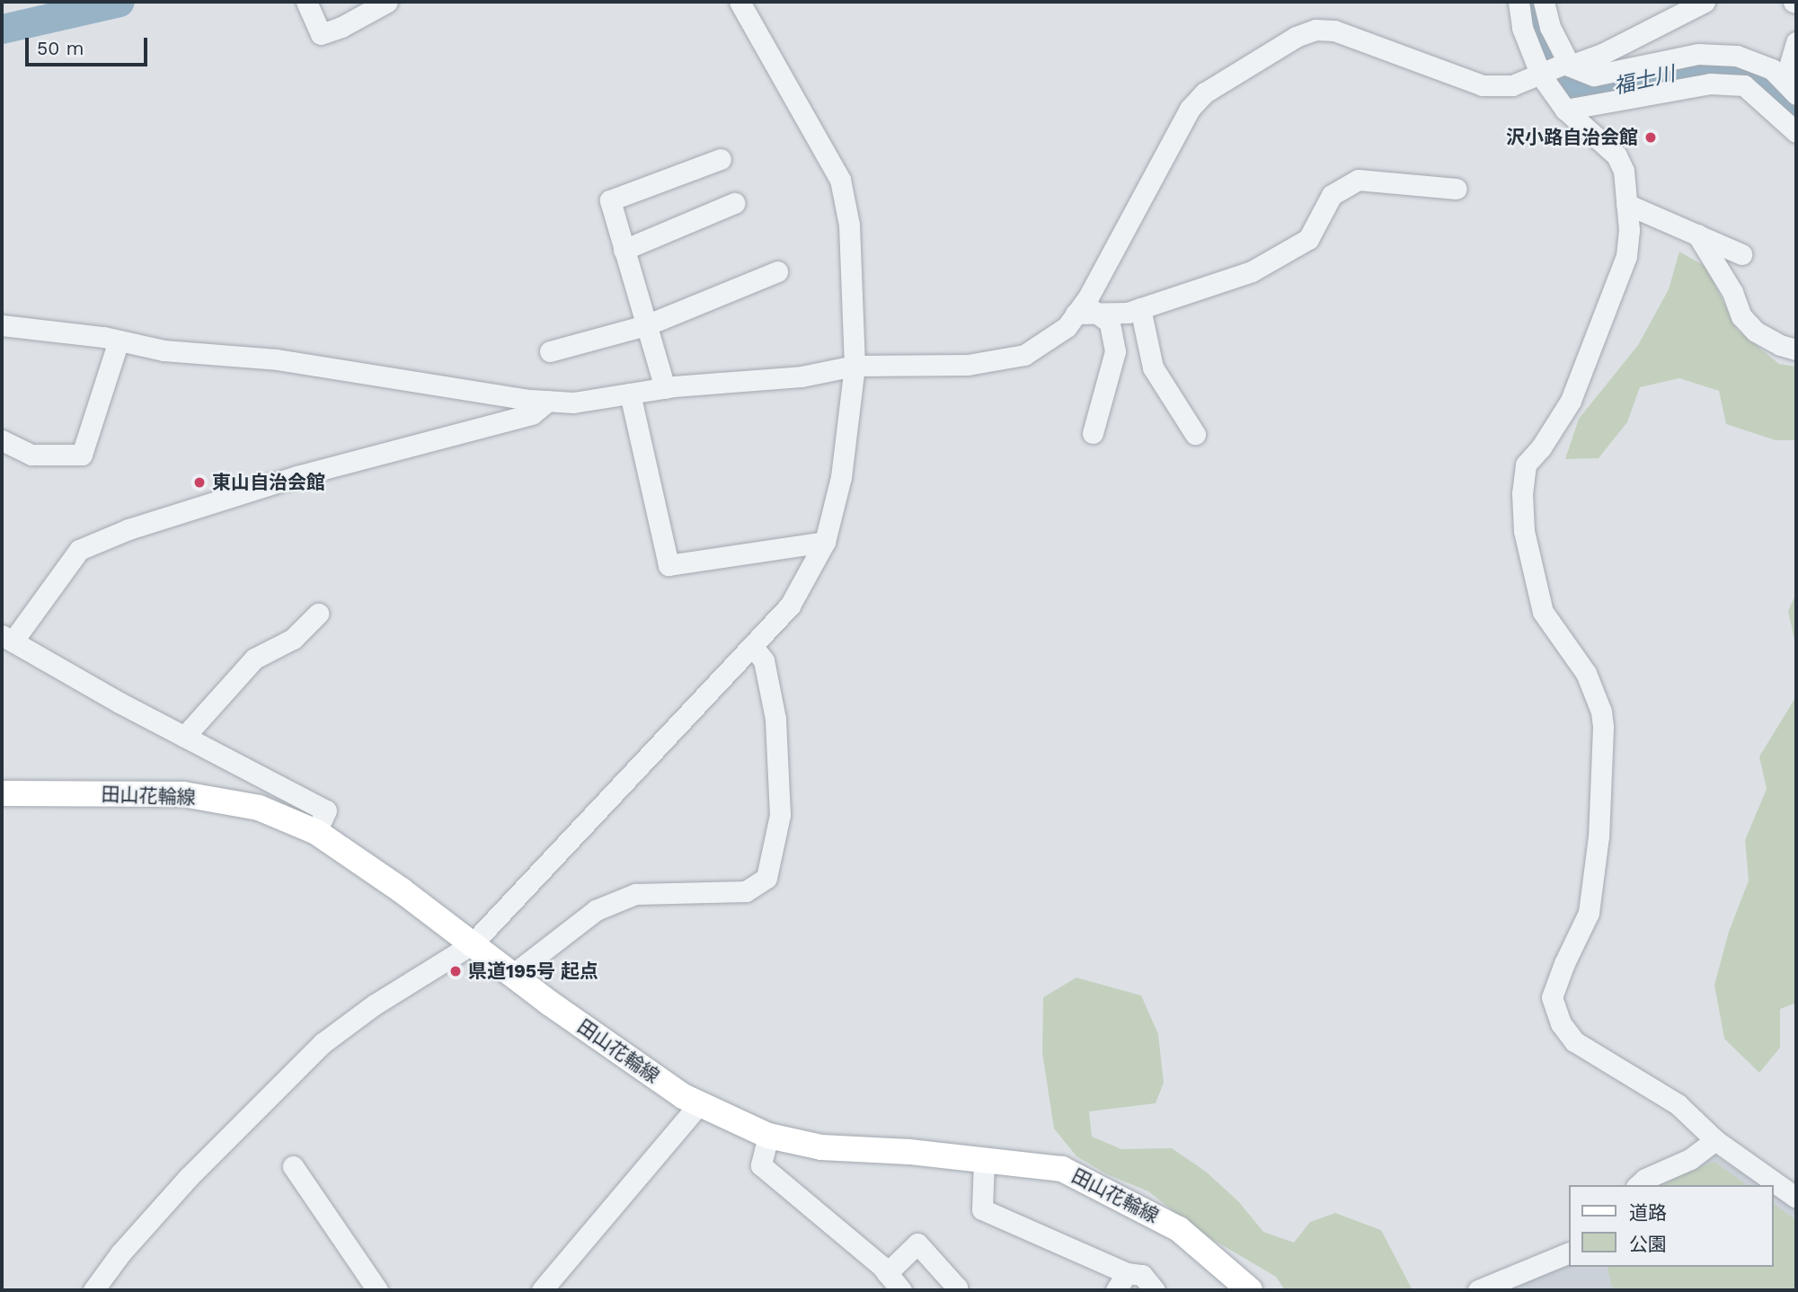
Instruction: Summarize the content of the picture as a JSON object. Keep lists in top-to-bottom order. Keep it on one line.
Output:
{"streets":{"main road":["田山花輪線"]},"water":["福士川"],"places":["沢小路自治会館","東山自治会館","県道195号 起点"],"legend":["道路","公園"],"scale_bar":"50 m"}
